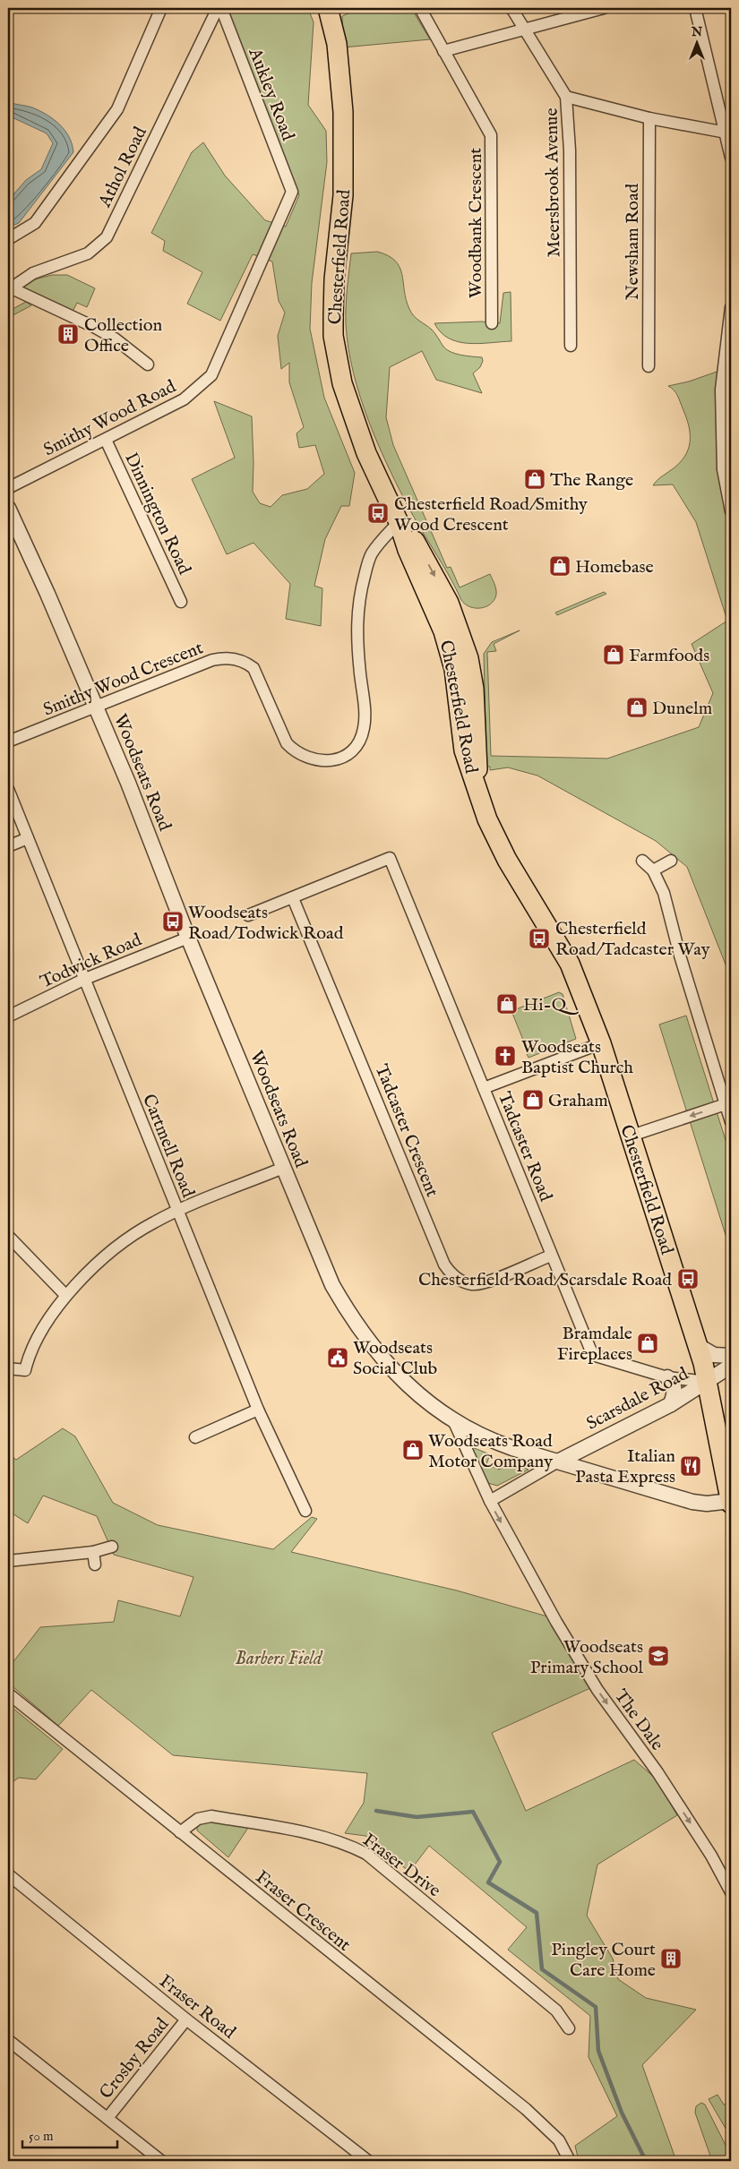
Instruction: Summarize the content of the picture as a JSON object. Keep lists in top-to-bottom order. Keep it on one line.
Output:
{"streets":{"highway":["Chesterfield Road"],"street":["Aukley Road","Athol Road","Meersbrook Avenue","Woodbank Crescent","Newsham Road","Smithy Wood Road","Dinnington Road","Smithy Wood Crescent","Woodseats Road","Todwick Road","Tadcaster Crescent","Cartmell Road","Tadcaster Road","Scarsdale Road","The Dale","Fraser Drive","Fraser Crescent","Fraser Road","Crosby Road"]},"crossings":[["Aukley Road","Smithy Wood Road"],["Chesterfield Road","Smithy Wood Crescent"],["Chesterfield Road","Woodseats Road"],["Chesterfield Road","Tadcaster Road"],["Chesterfield Road","Scarsdale Road"],["Smithy Wood Road","Dinnington Road"],["Smithy Wood Crescent","Woodseats Road"],["Woodseats Road","Todwick Road"],["Woodseats Road","Scarsdale Road"],["Woodseats Road","The Dale"],["Todwick Road","Cartmell Road"],["Tadcaster Crescent","Tadcaster Road"],["Tadcaster Road","Scarsdale Road"],["Scarsdale Road","The Dale"],["Fraser Drive","Fraser Crescent"],["Fraser Road","Crosby Road"]],"one_way":["The Dale"],"parks":["Barbers Field"],"places":{"building":["Collection Office","Pingley Court Care Home"],"shop":["The Range","Homebase","Farmfoods","Dunelm","Hi-Q","Graham","Bramdale Fireplaces","Woodseats Road Motor Company"],"bus stop":["Chesterfield Road/Smithy Wood Crescent","Woodseats Road/Todwick Road","Chesterfield Road/Tadcaster Way","Chesterfield Road/Scarsdale Road"],"church":["Woodseats Baptist Church"],"public building":["Woodseats Social Club"],"restaurant":["Italian Pasta Express"],"school or university":["Woodseats Primary School"]},"scale_bar":"50 m","north":"top"}
